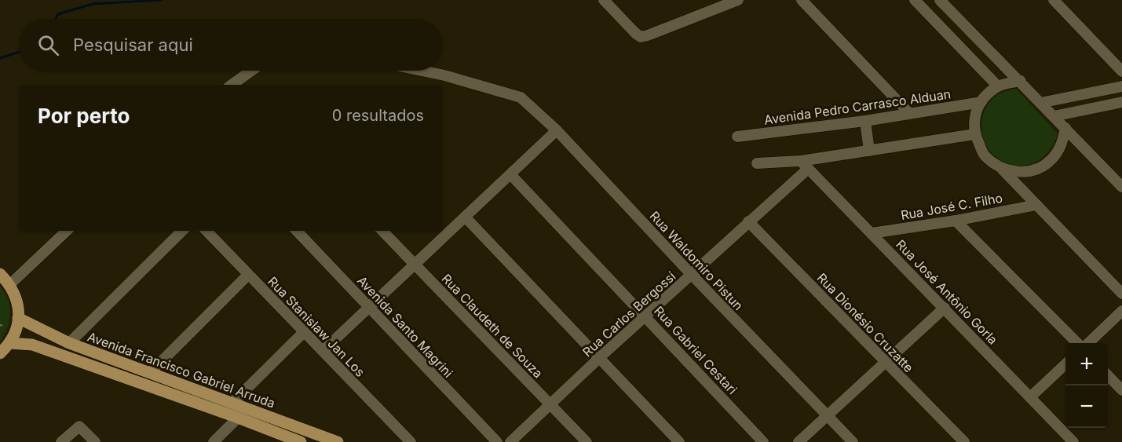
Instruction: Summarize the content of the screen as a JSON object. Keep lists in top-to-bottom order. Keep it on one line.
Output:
{"streets":{"main road":["Avenida Francisco Gabriel Arruda"],"street":["Avenida Pedro Carrasco Alduan","Rua José C. Filho","Rua Waldomiro Pistun","Rua José Antônio Gorla","Rua Carlos Bergossi","Rua Dionésio Cruzatte","Rua Claudeth de Souza","Rua Stanislaw Jan Los","Avenida Santo Magrini","Rua Gabriel Cestari"]},"crossings":[["Rua José C. Filho","Rua José Antônio Gorla"],["Rua Waldomiro Pistun","Rua Carlos Bergossi"],["Rua José Antônio Gorla","Rua Carlos Bergossi"],["Rua Carlos Bergossi","Rua Dionésio Cruzatte"],["Rua Carlos Bergossi","Rua Claudeth de Souza"],["Rua Carlos Bergossi","Rua Gabriel Cestari"]],"page":{"search":"Pesquisar aqui","heading":["Por perto","0 resultados"],"map_buttons":["+","−"]}}
